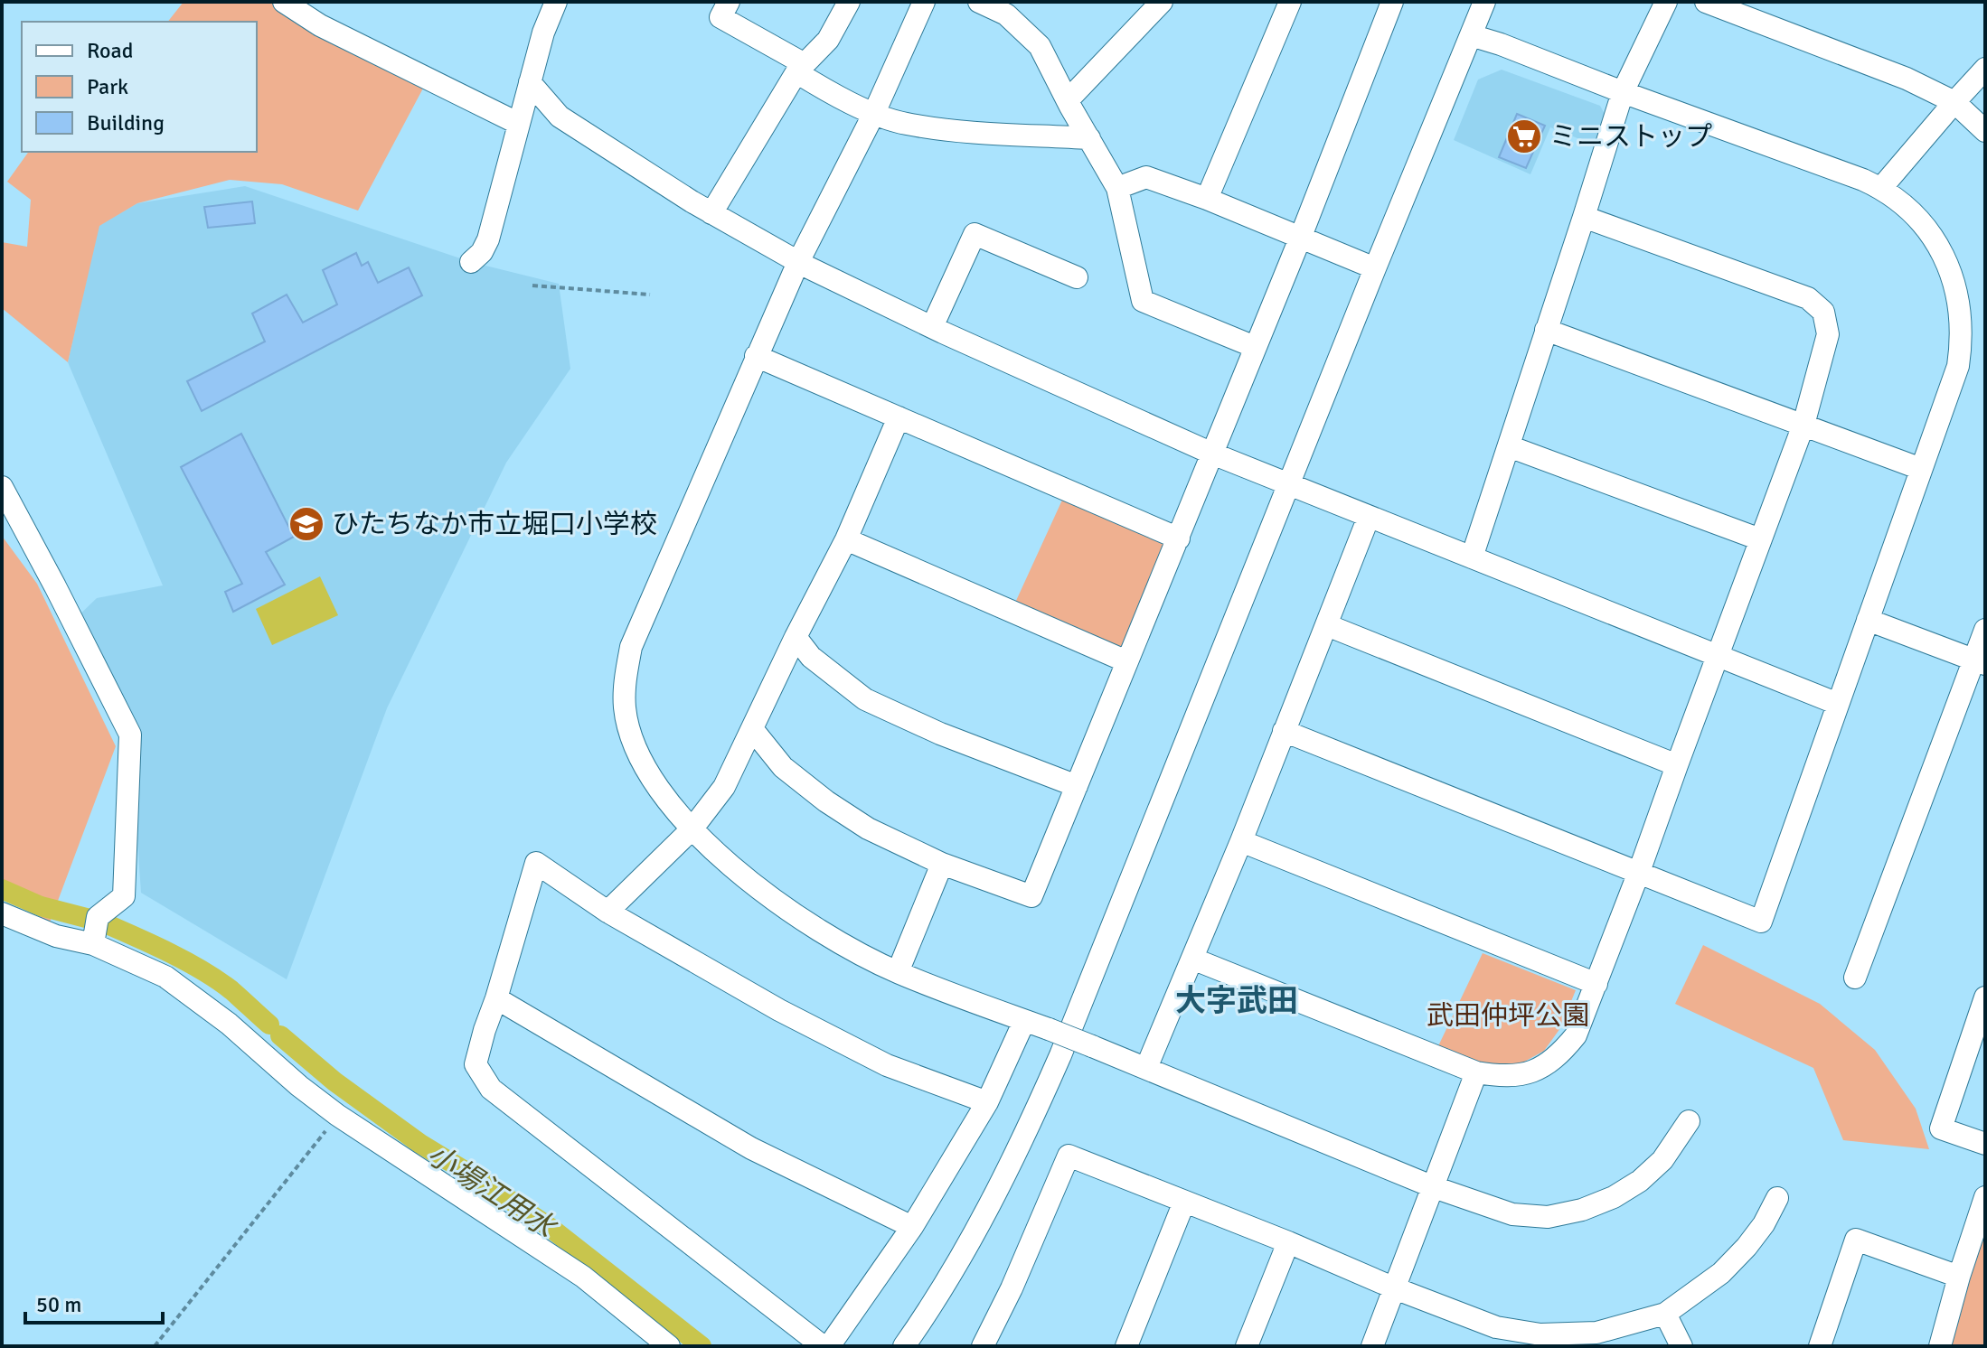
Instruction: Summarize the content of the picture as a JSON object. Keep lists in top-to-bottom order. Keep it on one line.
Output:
{"districts":["大字武田"],"water":["小場江用水"],"parks":["武田仲坪公園"],"places":{"supermarket":["ミニストップ"],"school or university":["ひたちなか市立堀口小学校"]},"legend":["Road","Park","Building"],"scale_bar":"50 m"}
